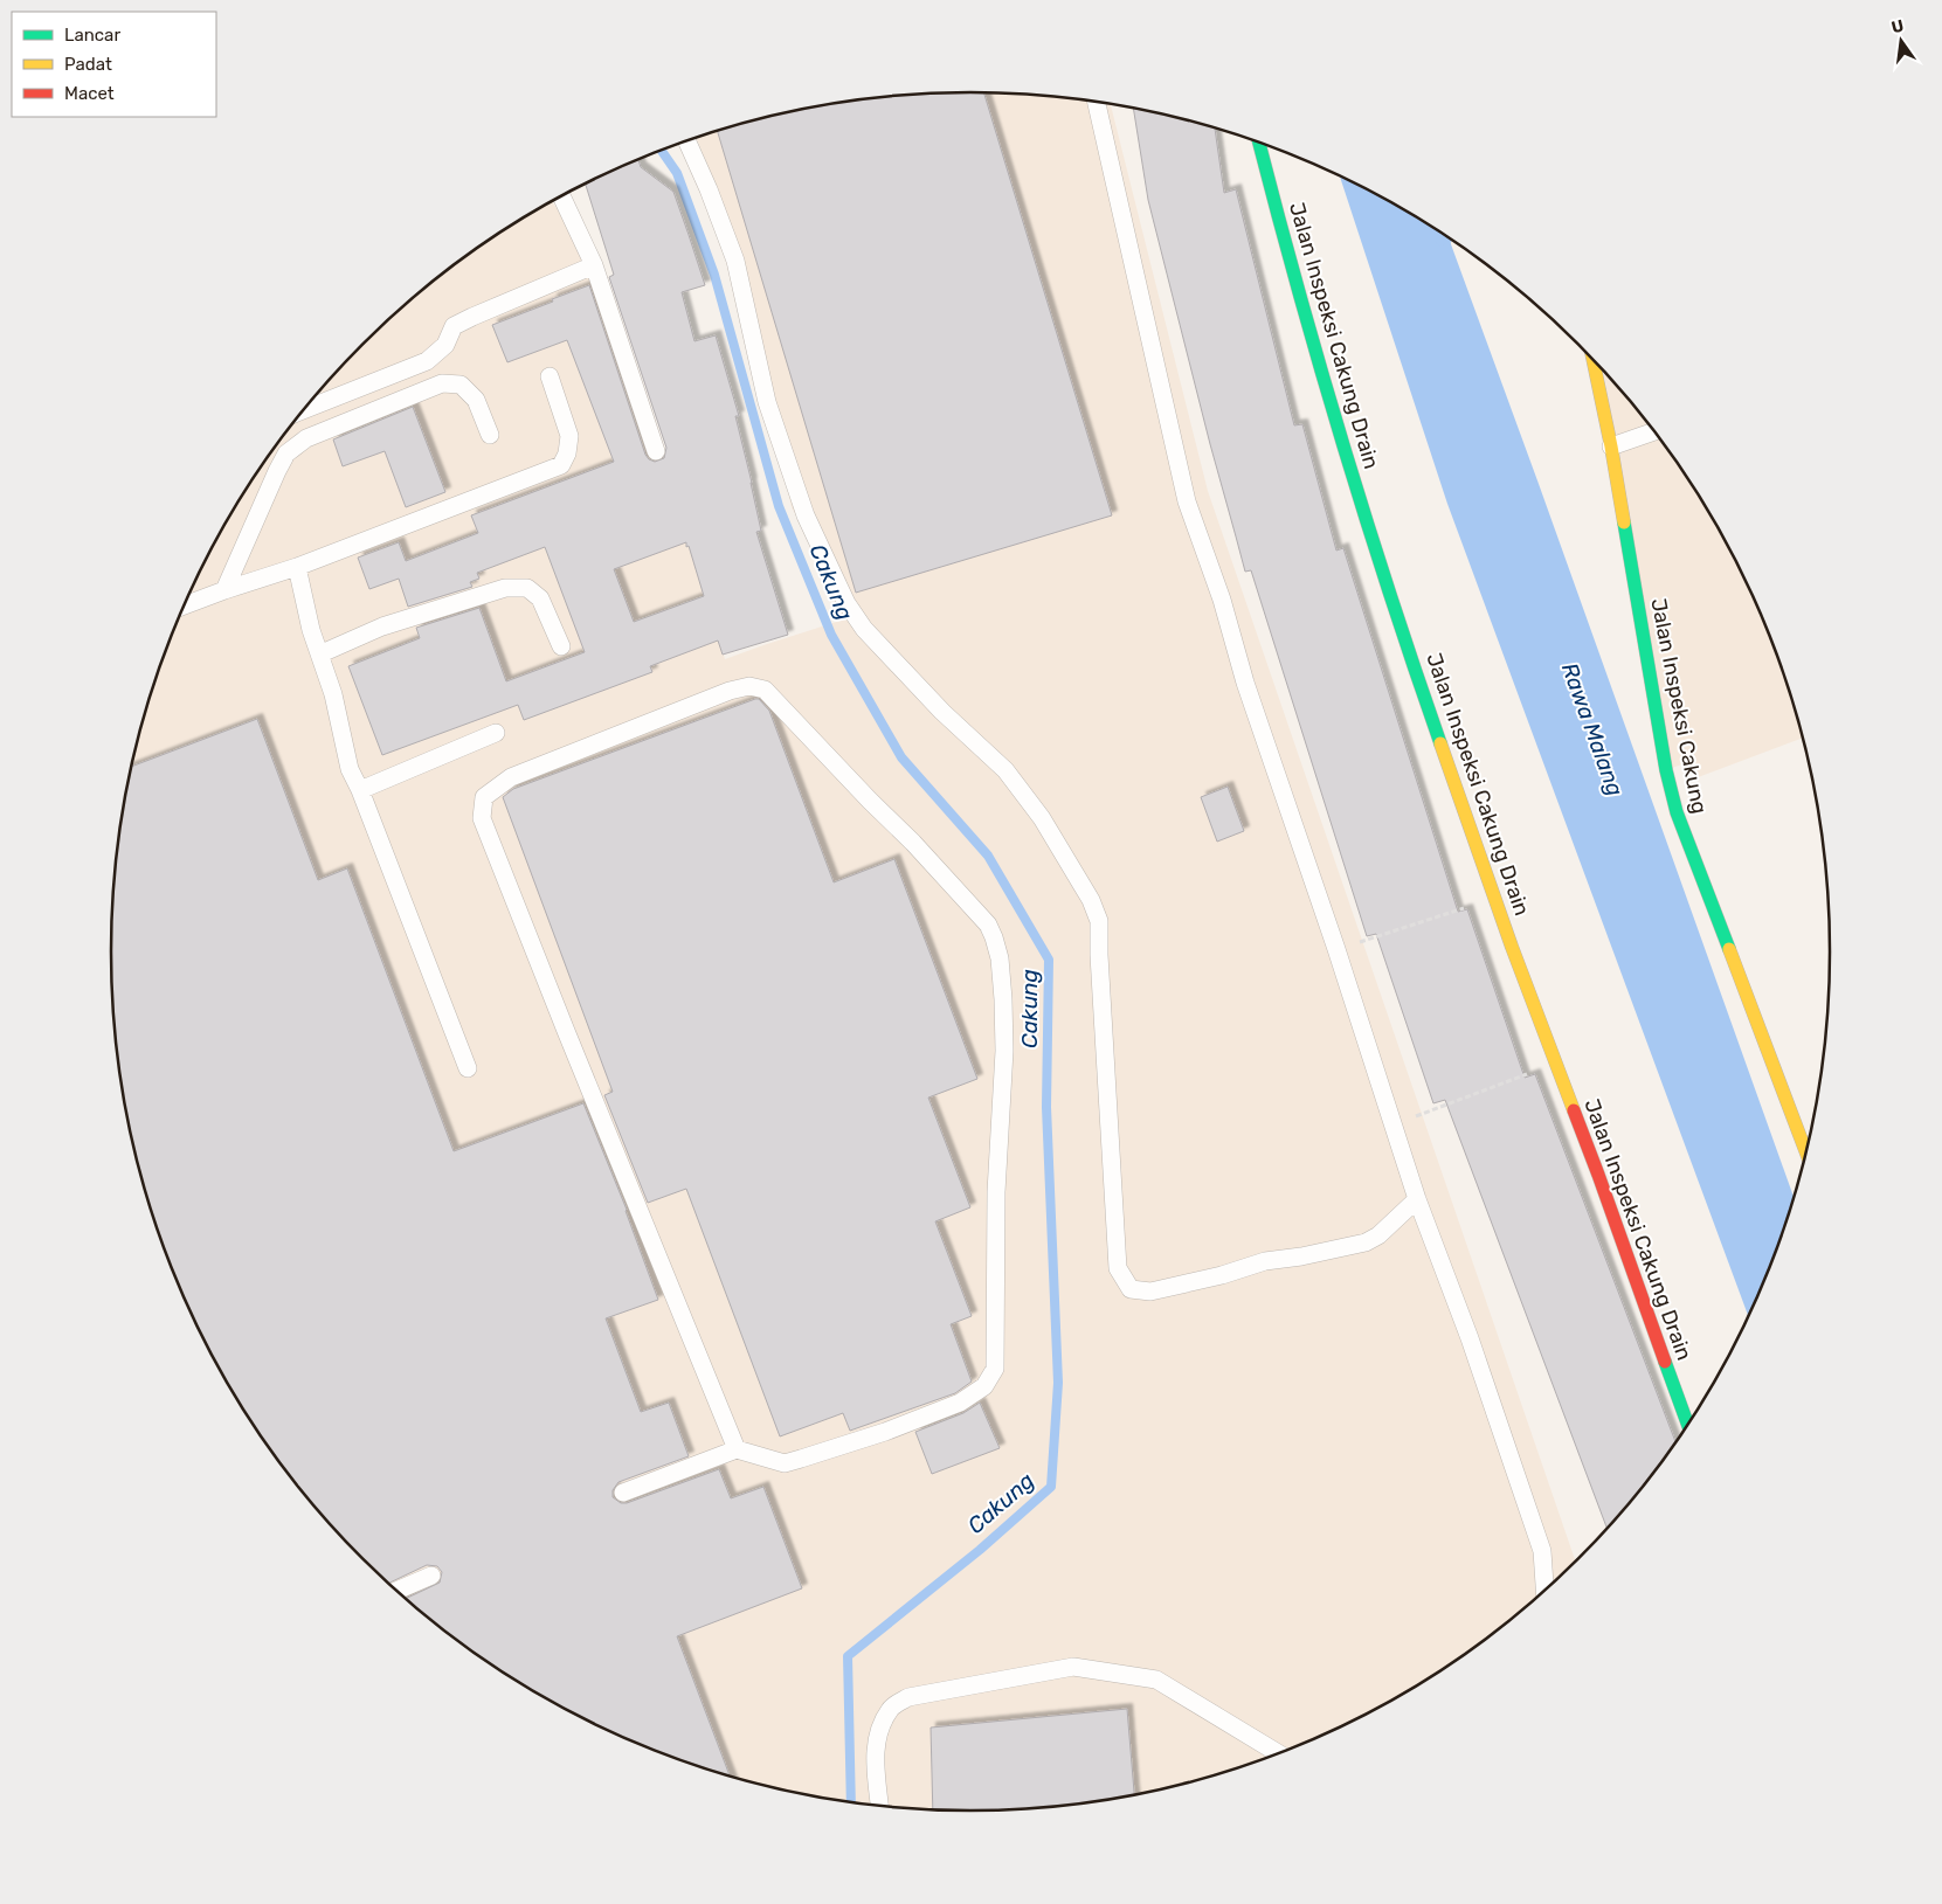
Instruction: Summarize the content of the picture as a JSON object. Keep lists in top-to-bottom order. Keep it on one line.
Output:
{"streets":{"street":["Jalan Inspeksi Cakung Drain","Jalan Inspeksi Cakung"]},"water":["Cakung","Rawa Malang"],"legend":["Lancar","Padat","Macet"],"north":"top"}
